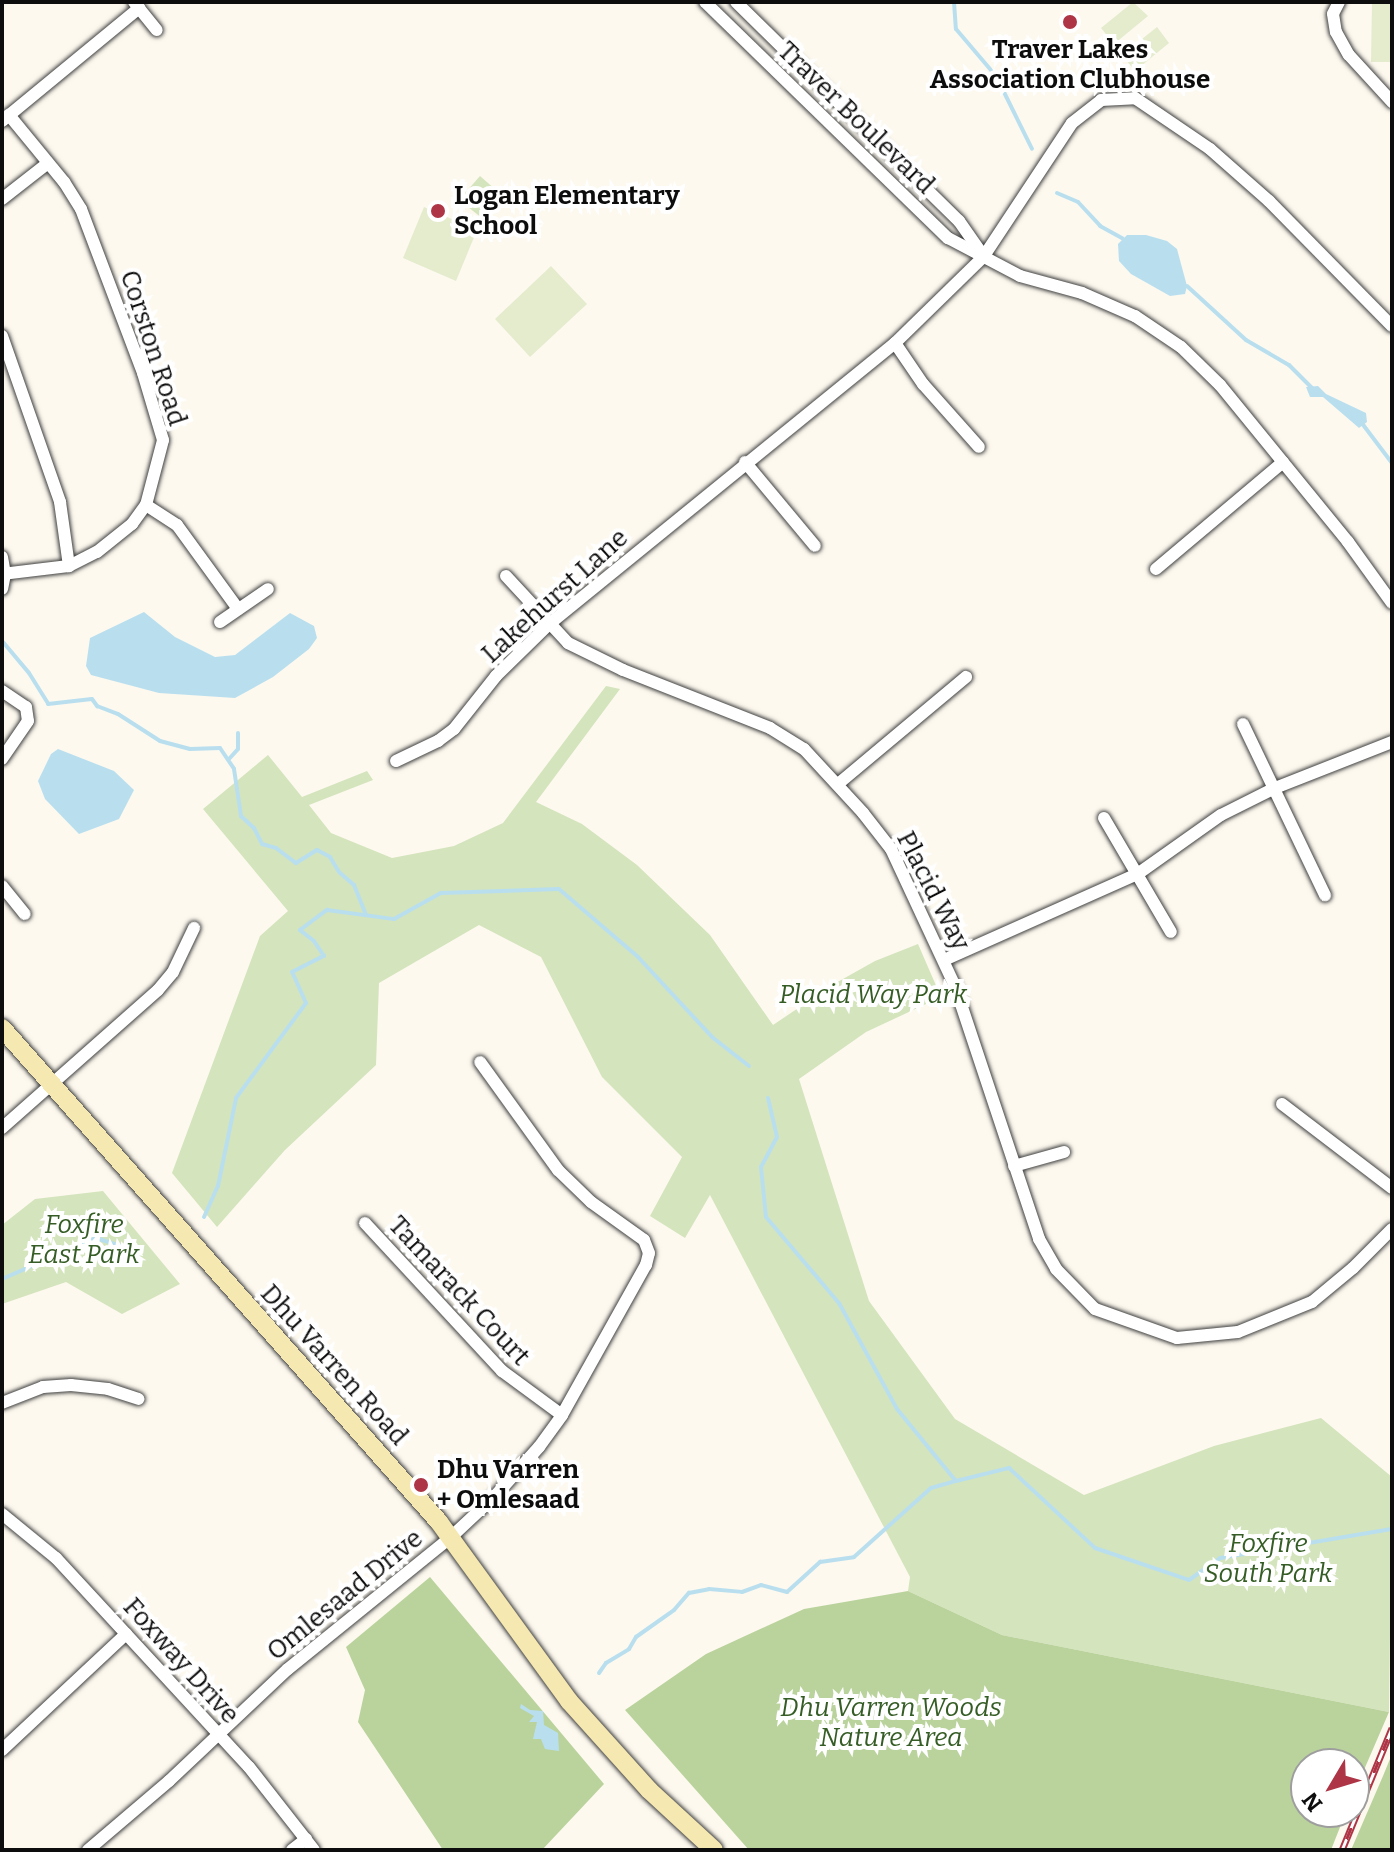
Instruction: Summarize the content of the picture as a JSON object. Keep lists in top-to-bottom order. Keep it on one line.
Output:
{"streets":{"main road":["Dhu Varren Road"],"street":["Traver Boulevard","Corston Road","Lakehurst Lane","Placid Way","Tamarack Court","Omlesaad Drive","Foxway Drive"]},"crossings":[["Traver Boulevard","Lakehurst Lane"],["Lakehurst Lane","Placid Way"],["Tamarack Court","Omlesaad Drive"],["Dhu Varren Road","Omlesaad Drive"],["Omlesaad Drive","Foxway Drive"]],"parks":["Placid Way Park","Foxfire East Park","Foxfire South Park","Dhu Varren Woods Nature Area"],"places":["Traver Lakes Association Clubhouse","Logan Elementary School","Dhu Varren + Omlesaad"],"north":"bottom left"}
